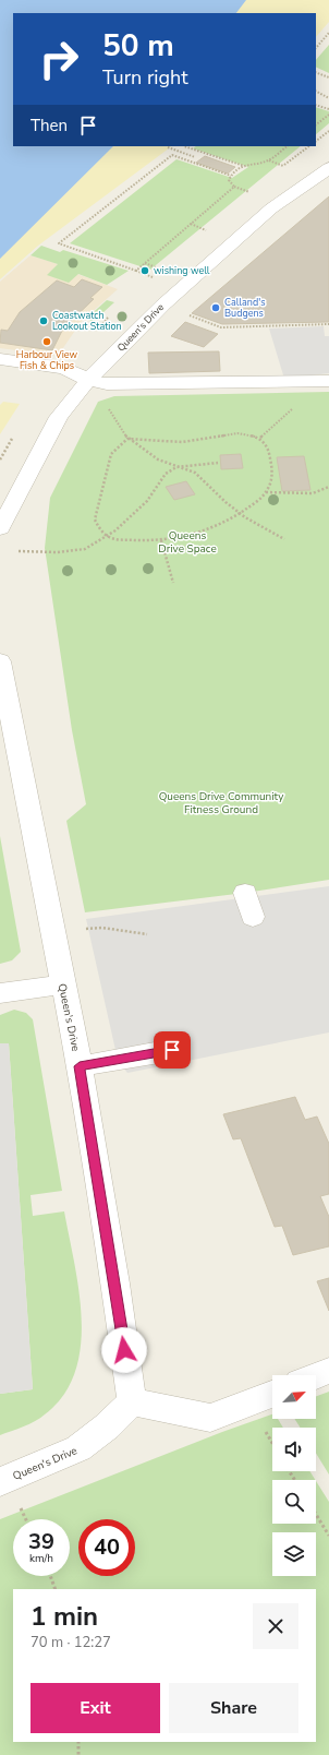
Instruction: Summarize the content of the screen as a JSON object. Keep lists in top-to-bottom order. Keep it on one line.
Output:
{"streets":{"street":["Queen's Drive"]},"parks":["Queens Drive Space","Queens Drive Community Fitness Ground"],"places":["wishing well","Calland's Budgens","Coastwatch Lookout Station","Harbour View Fish & Chips"],"north":"top right","page":{"turn":["50 m","Turn right"],"then":"Then","speed":"39 km/h","limit":"40","heading":["1 min","70 m · 12:27"],"buttons":["Exit","Share"]}}
